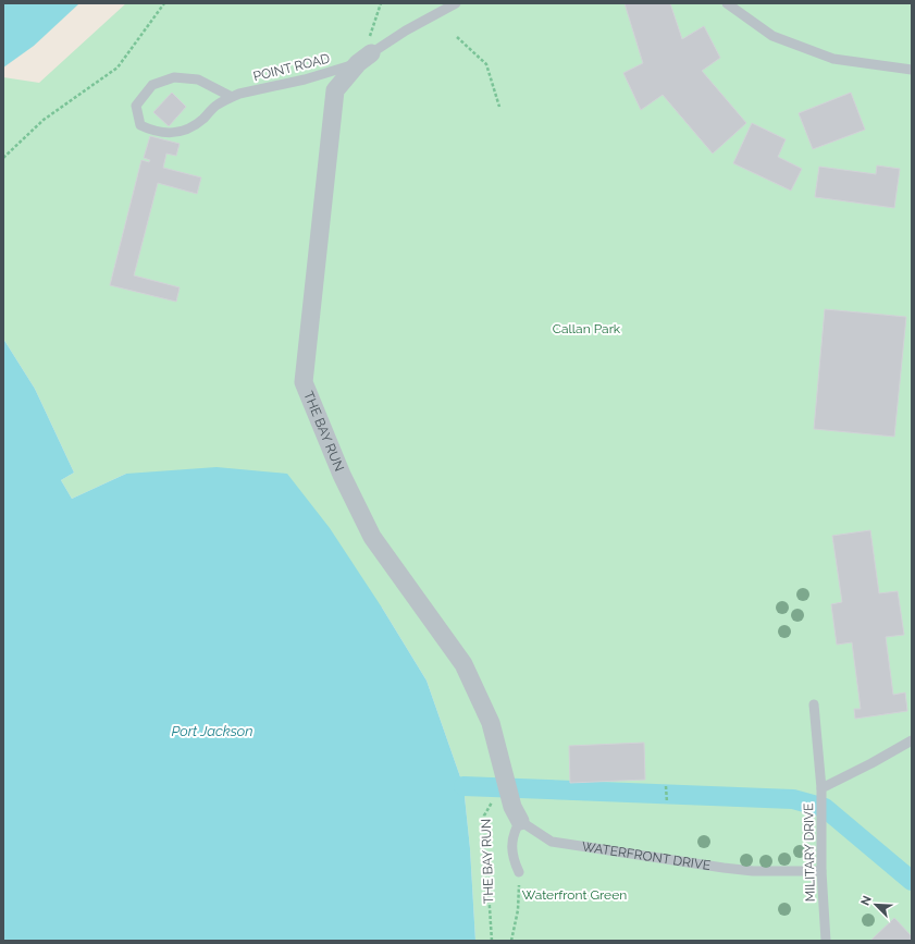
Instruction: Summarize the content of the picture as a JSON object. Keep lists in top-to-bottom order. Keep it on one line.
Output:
{"streets":{"street":["THE BAY RUN"],"lane":["POINT ROAD","MILITARY DRIVE","WATERFRONT DRIVE"]},"crossings":[["POINT ROAD","THE BAY RUN"],["MILITARY DRIVE","WATERFRONT DRIVE"]],"water":["Port Jackson"],"parks":["Callan Park","Waterfront Green"],"north":"top left"}
